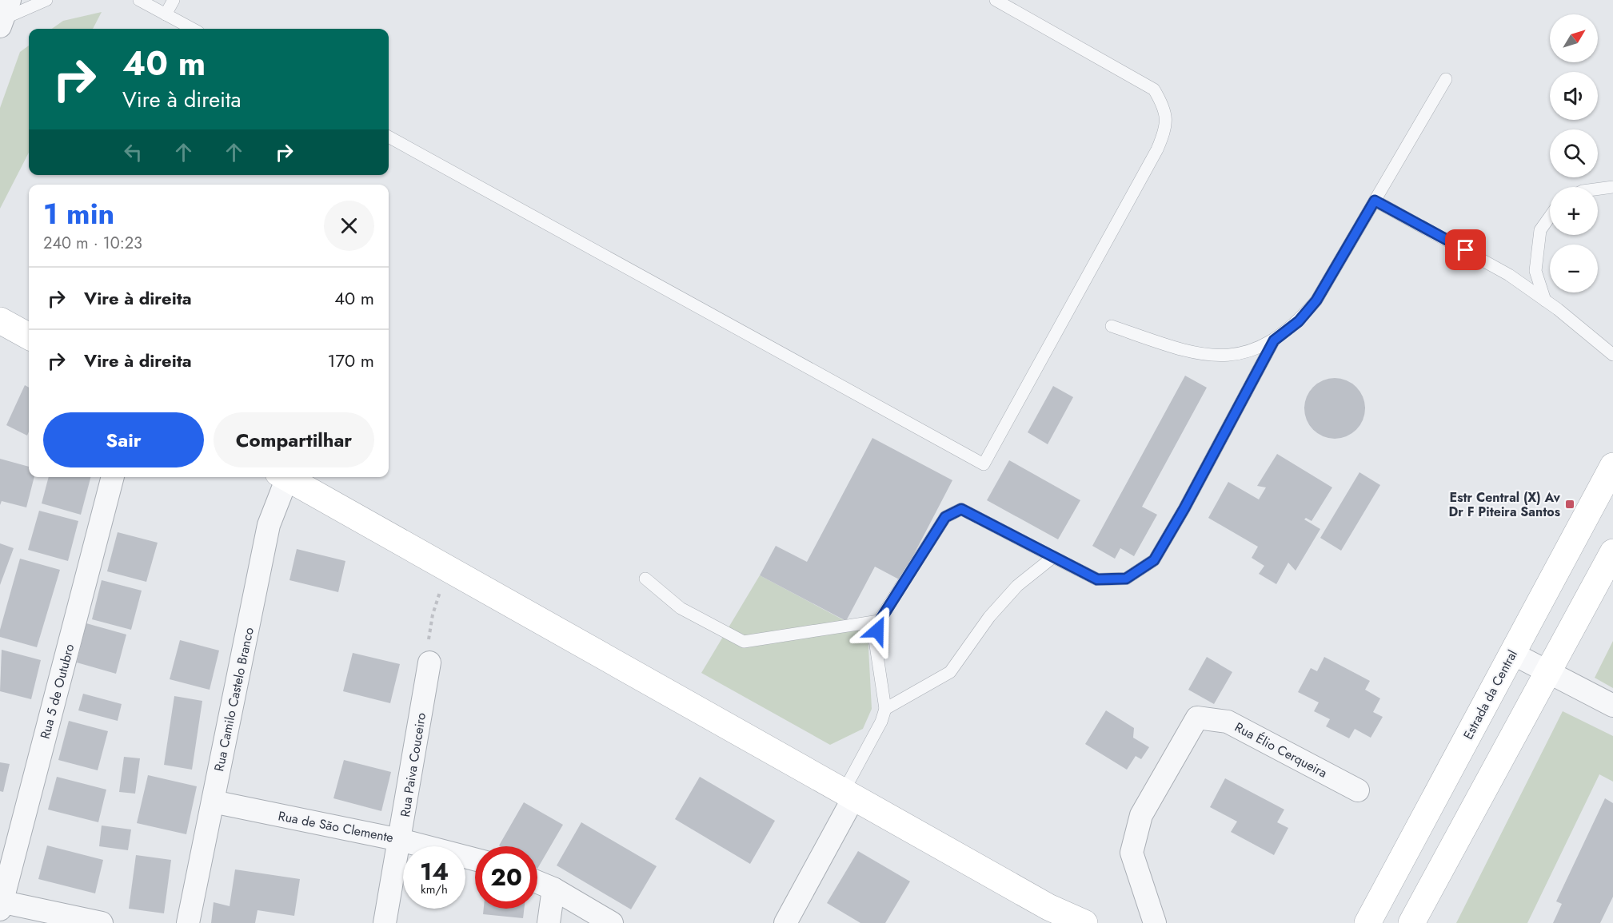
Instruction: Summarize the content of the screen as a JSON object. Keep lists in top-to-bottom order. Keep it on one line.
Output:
{"streets":{"street":["Rua 5 de Outubro","Estrada da Central","Rua Camilo Castelo Branco","Rua Élio Cerqueira","Rua Paiva Couceiro","Rua de São Clemente"]},"crossings":[["Rua Camilo Castelo Branco","Rua de São Clemente"],["Rua Paiva Couceiro","Rua de São Clemente"]],"places":{"transit":["Estr Central (X) Av Dr F Piteira Santos"]},"north":"top right","page":{"map_buttons":["+","−"],"turn":["40 m","Vire à direita"],"heading":["1 min","240 m · 10:23"],"list":[{"name":"Vire à direita","value":"40 m"},{"name":"Vire à direita","value":"170 m"}],"buttons":["Sair","Compartilhar"],"speed":"14 km/h","limit":"20"}}
